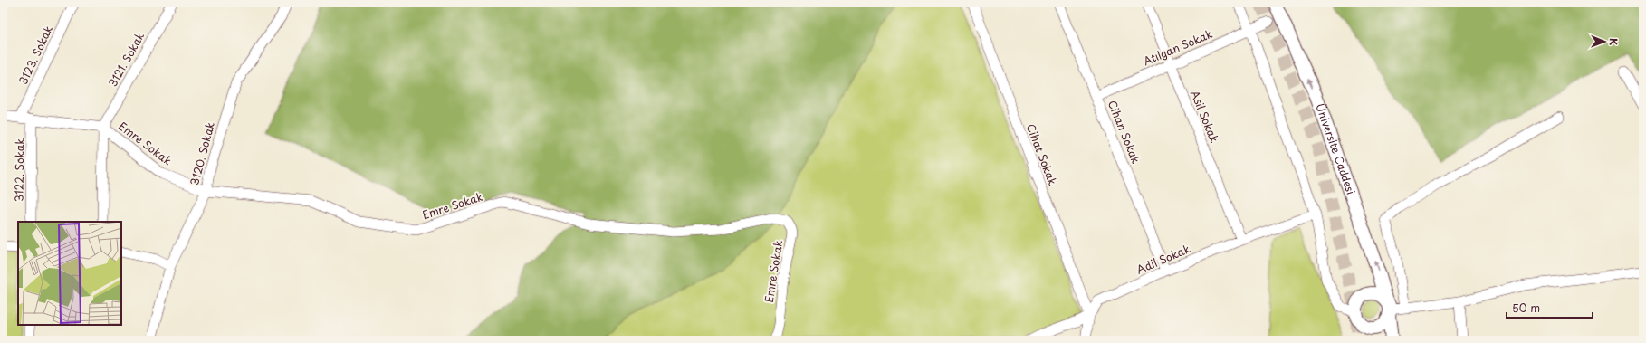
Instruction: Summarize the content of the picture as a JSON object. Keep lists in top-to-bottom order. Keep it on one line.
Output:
{"streets":{"street":["Atılgan Sokak","3123. Sokak","3121. Sokak","Asil Sokak","Cihan Sokak","Emre Sokak","Üniversite Caddesi","3120. Sokak","Cihat Sokak","3122. Sokak","Adil Sokak"]},"crossings":[["Atılgan Sokak","Asil Sokak"],["Atılgan Sokak","Cihan Sokak"],["3123. Sokak","Emre Sokak"],["3121. Sokak","Emre Sokak"],["Asil Sokak","Adil Sokak"],["Cihan Sokak","Adil Sokak"],["Emre Sokak","3120. Sokak"],["Emre Sokak","3122. Sokak"],["Cihat Sokak","Adil Sokak"]],"scale_bar":"50 m","north":"right"}
